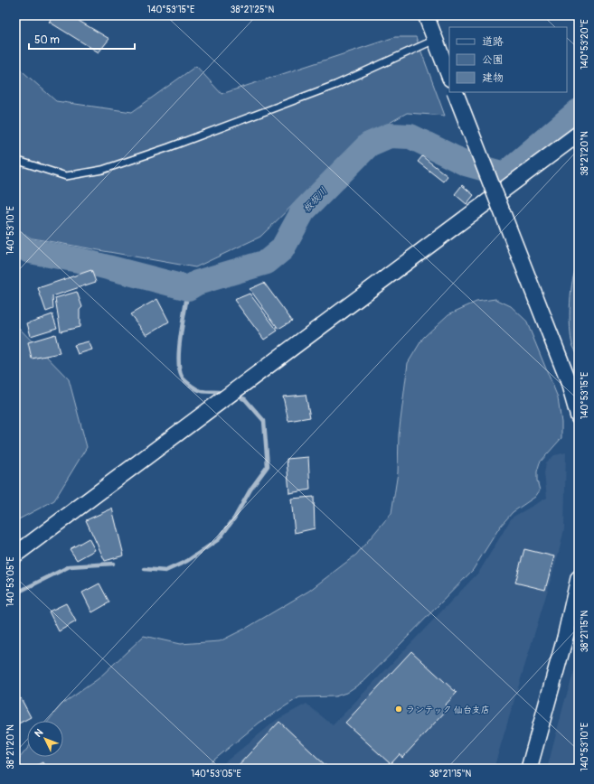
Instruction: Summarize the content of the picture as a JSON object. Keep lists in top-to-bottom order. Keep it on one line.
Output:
{"water":["板坂川"],"places":["ランテック 仙台支店"],"legend":["道路","公園","建物"],"scale_bar":"50 m","north":"top left","coordinates":["140°53'15\"E","38°21'25\"N","140°53'20\"E","38°21'20\"N","140°53'10\"E","140°53'05\"E","38°21'15\"N"]}
